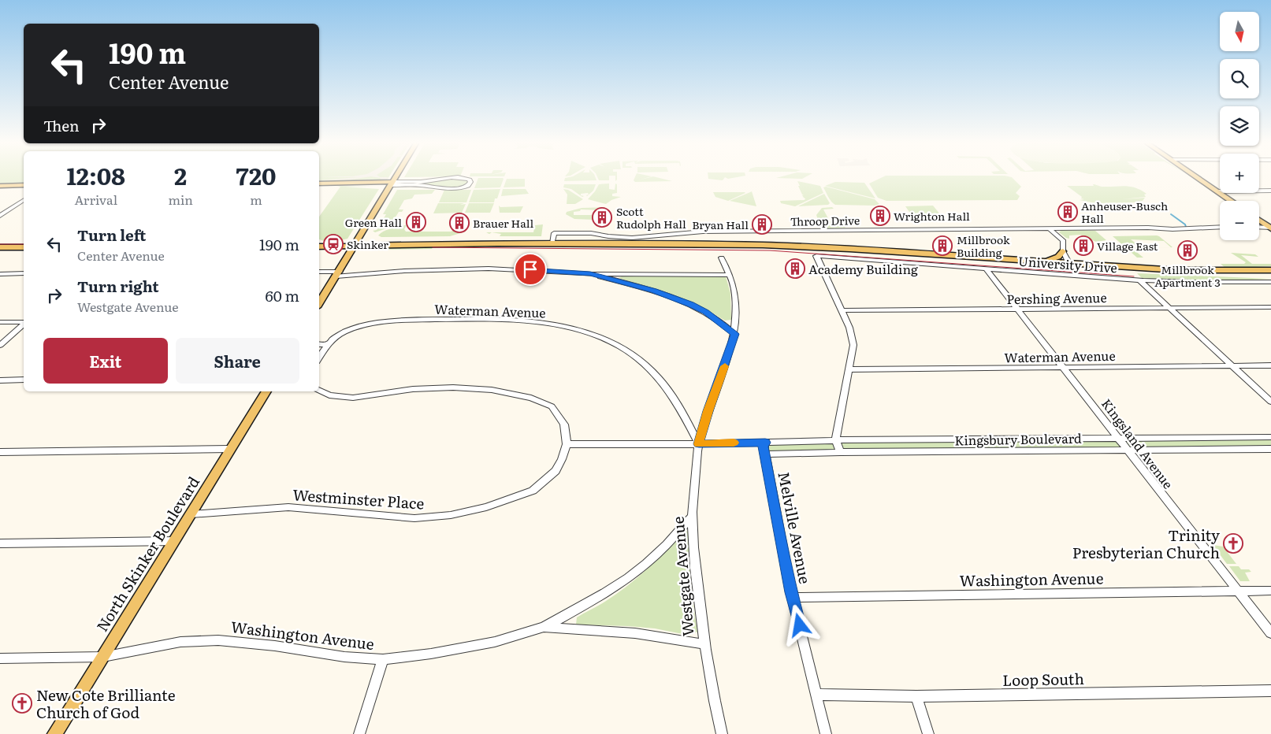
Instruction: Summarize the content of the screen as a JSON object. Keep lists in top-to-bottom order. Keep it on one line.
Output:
{"streets":{"main road":["North Skinker Boulevard"],"street":["Throop Drive","University Drive","Pershing Avenue","Waterman Avenue","Kingsbury Boulevard","Kingsland Avenue","Westminster Place","Melville Avenue","Westgate Avenue","Washington Avenue","Loop South"]},"crossings":[["University Drive","Pershing Avenue"],["University Drive","Kingsland Avenue"],["Pershing Avenue","Kingsland Avenue"],["Waterman Avenue","Kingsbury Boulevard"],["Waterman Avenue","Kingsland Avenue"],["Waterman Avenue","Westgate Avenue"],["Kingsbury Boulevard","Kingsland Avenue"],["Kingsbury Boulevard","Westminster Place"],["Kingsbury Boulevard","Melville Avenue"],["Kingsbury Boulevard","Westgate Avenue"],["Kingsland Avenue","Washington Avenue"],["Westminster Place","North Skinker Boulevard"],["Melville Avenue","Washington Avenue"],["Melville Avenue","Loop South"],["North Skinker Boulevard","Washington Avenue"],["Westgate Avenue","Washington Avenue"]],"places":{"building":["Anheuser-Busch Hall","Wrighton Hall","Scott Rudolph Hall","Green Hall","Brauer Hall","Bryan Hall","Millbrook Building","Village East","Millbrook Apartment 3","Academy Building"],"station":["Skinker"],"church":["Trinity Presbyterian Church","New Cote Brilliante Church of God"]},"north":"bottom","page":{"map_buttons":["+","−"],"turn":["190 m","Center Avenue"],"then":"Then","eta":["12:08","Arrival","2","min","720","m"],"list":[{"name":"Turn left","note":"Center Avenue","value":"190 m"},{"name":"Turn right","note":"Westgate Avenue","value":"60 m"}],"buttons":["Exit","Share"]}}
